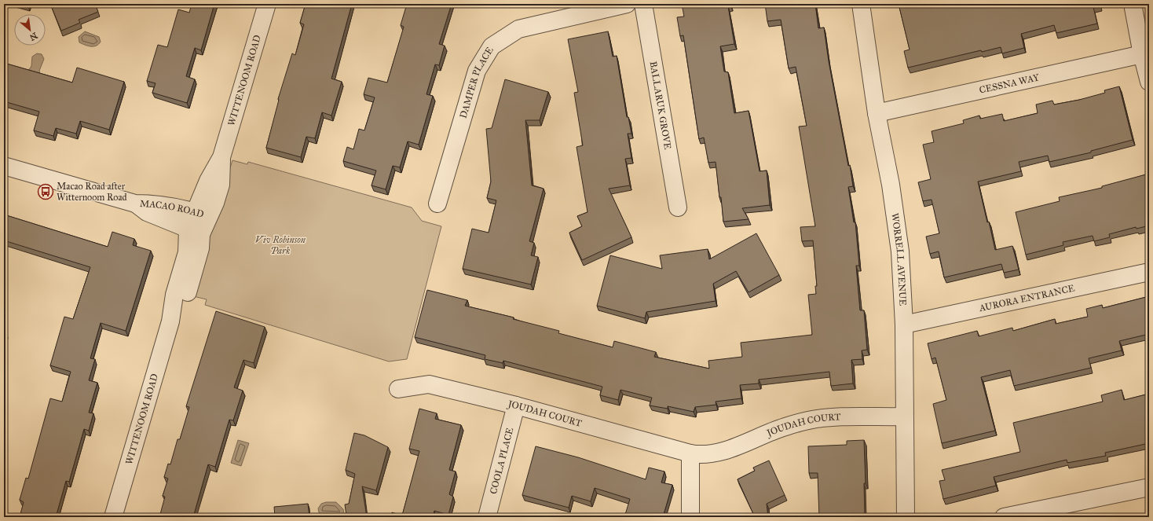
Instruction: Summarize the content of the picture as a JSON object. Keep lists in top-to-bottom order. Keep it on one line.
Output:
{"streets":{"street":["WITTENOOM ROAD","DAMPER PLACE","CESSNA WAY","BALLARUK GROVE","MACAO ROAD","WORRELL AVENUE","AURORA ENTRANCE","JOUDAH COURT","COOLA PLACE"]},"crossings":[["WITTENOOM ROAD","MACAO ROAD"],["CESSNA WAY","WORRELL AVENUE"],["WORRELL AVENUE","AURORA ENTRANCE"],["WORRELL AVENUE","JOUDAH COURT"],["JOUDAH COURT","COOLA PLACE"]],"parks":["Viv Robinson Park"],"places":{"bus stop":["Macao Road after Witternoom Road"]},"north":"bottom right"}
